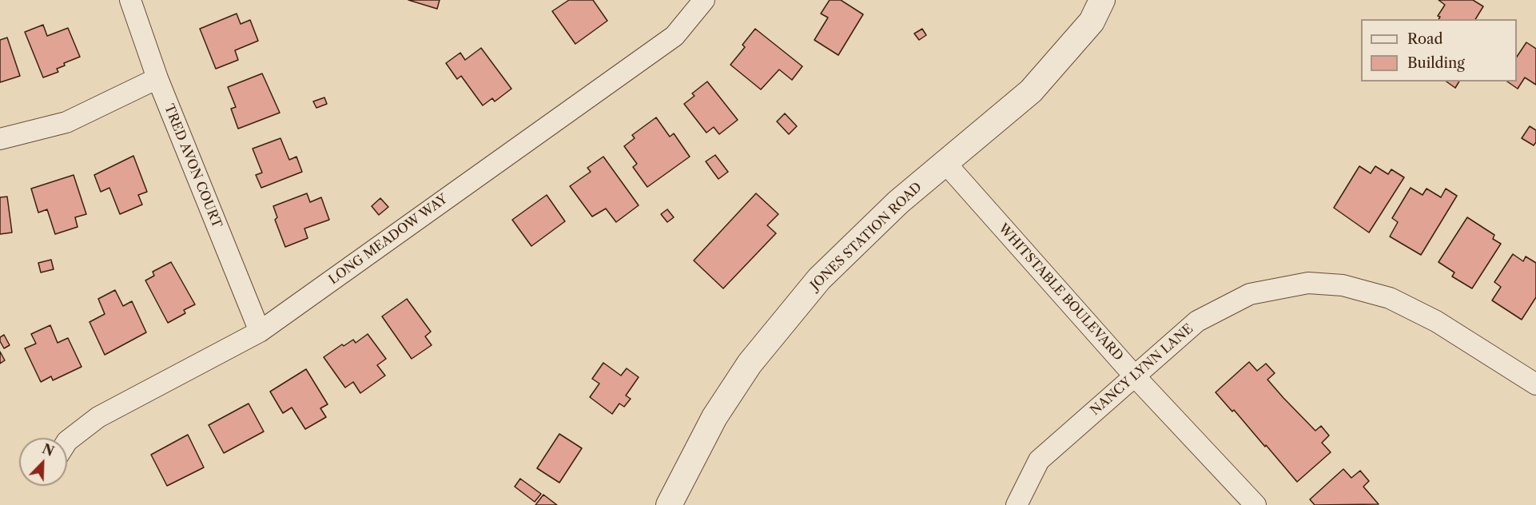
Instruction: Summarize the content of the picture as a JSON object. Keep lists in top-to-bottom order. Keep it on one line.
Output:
{"streets":{"street":["TRED AVON COURT","JONES STATION ROAD","LONG MEADOW WAY","WHITSTABLE BOULEVARD","NANCY LYNN LANE"]},"crossings":[["TRED AVON COURT","LONG MEADOW WAY"],["JONES STATION ROAD","WHITSTABLE BOULEVARD"],["WHITSTABLE BOULEVARD","NANCY LYNN LANE"]],"legend":["Road","Building"],"north":"top right"}
